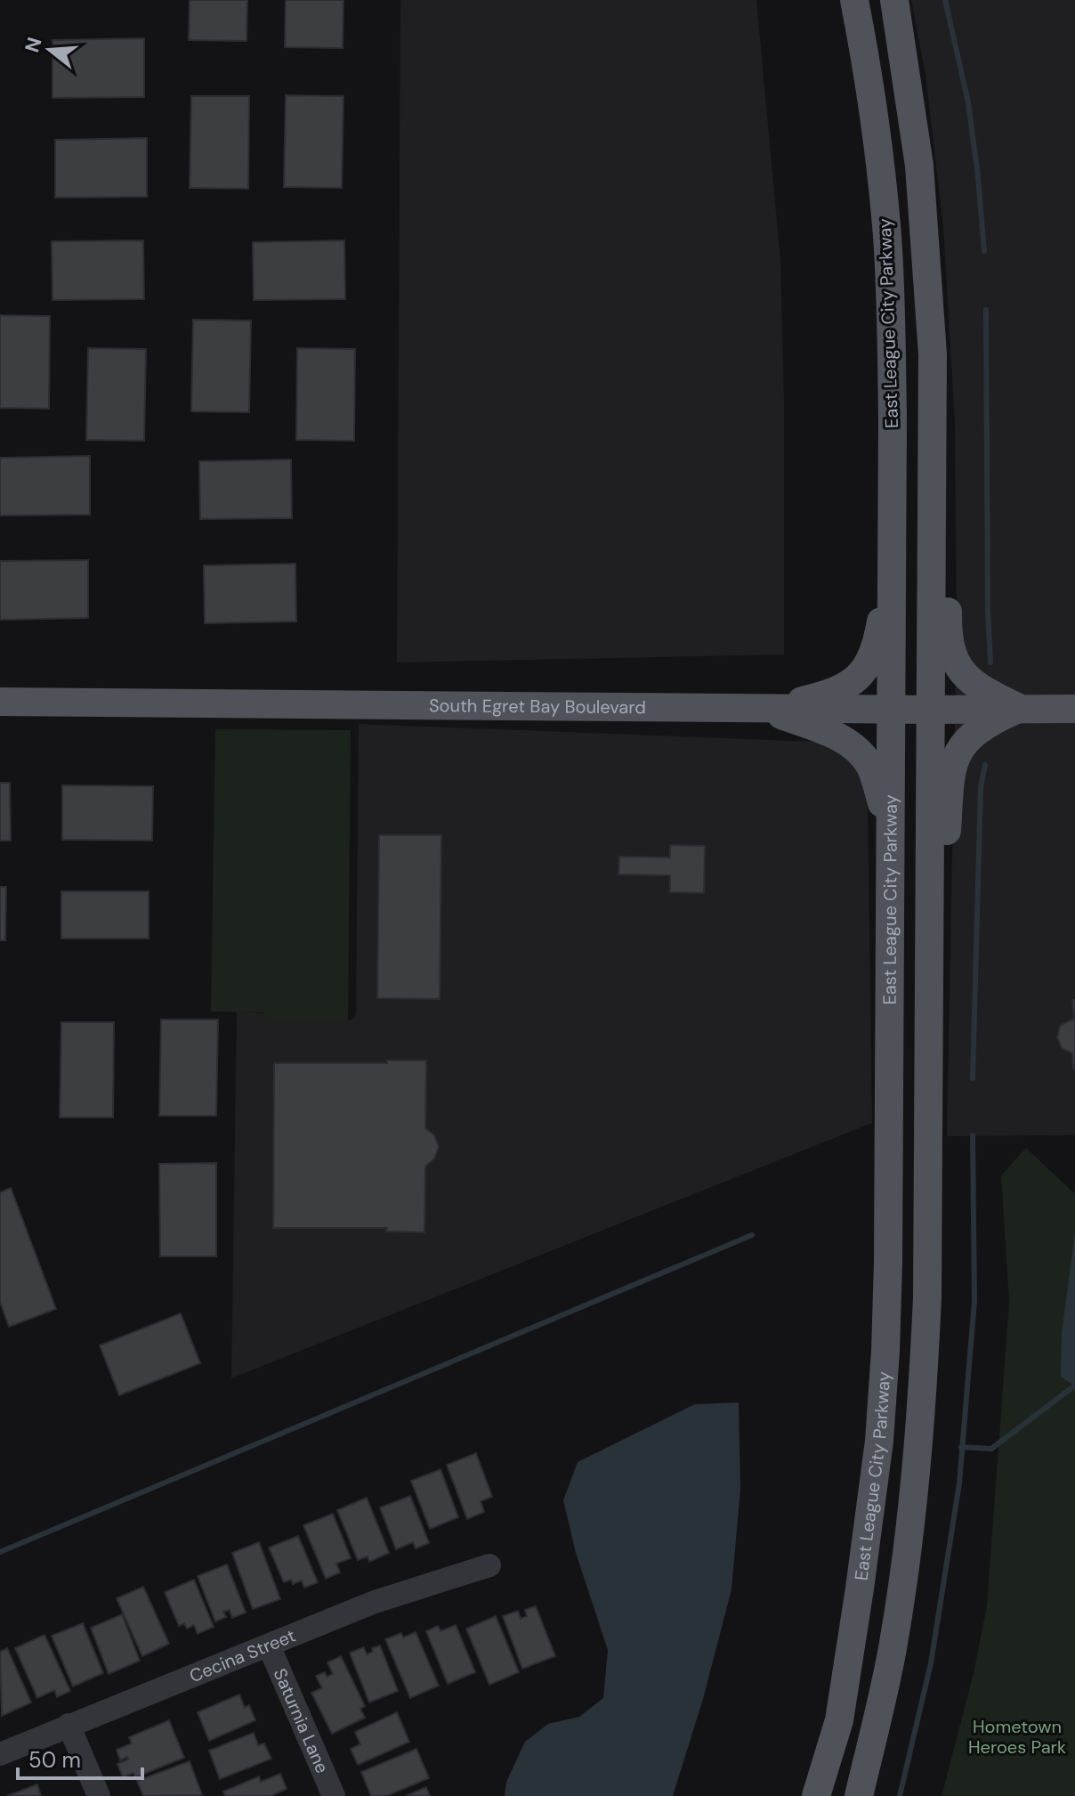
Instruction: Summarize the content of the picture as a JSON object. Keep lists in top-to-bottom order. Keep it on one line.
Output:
{"streets":{"main road":["East League City Parkway","South Egret Bay Boulevard"],"street":["Cecina Street","Saturnia Lane"]},"crossings":[["East League City Parkway","South Egret Bay Boulevard"],["Cecina Street","Saturnia Lane"]],"parks":["Hometown Heroes Park"],"scale_bar":"50 m","north":"left"}
